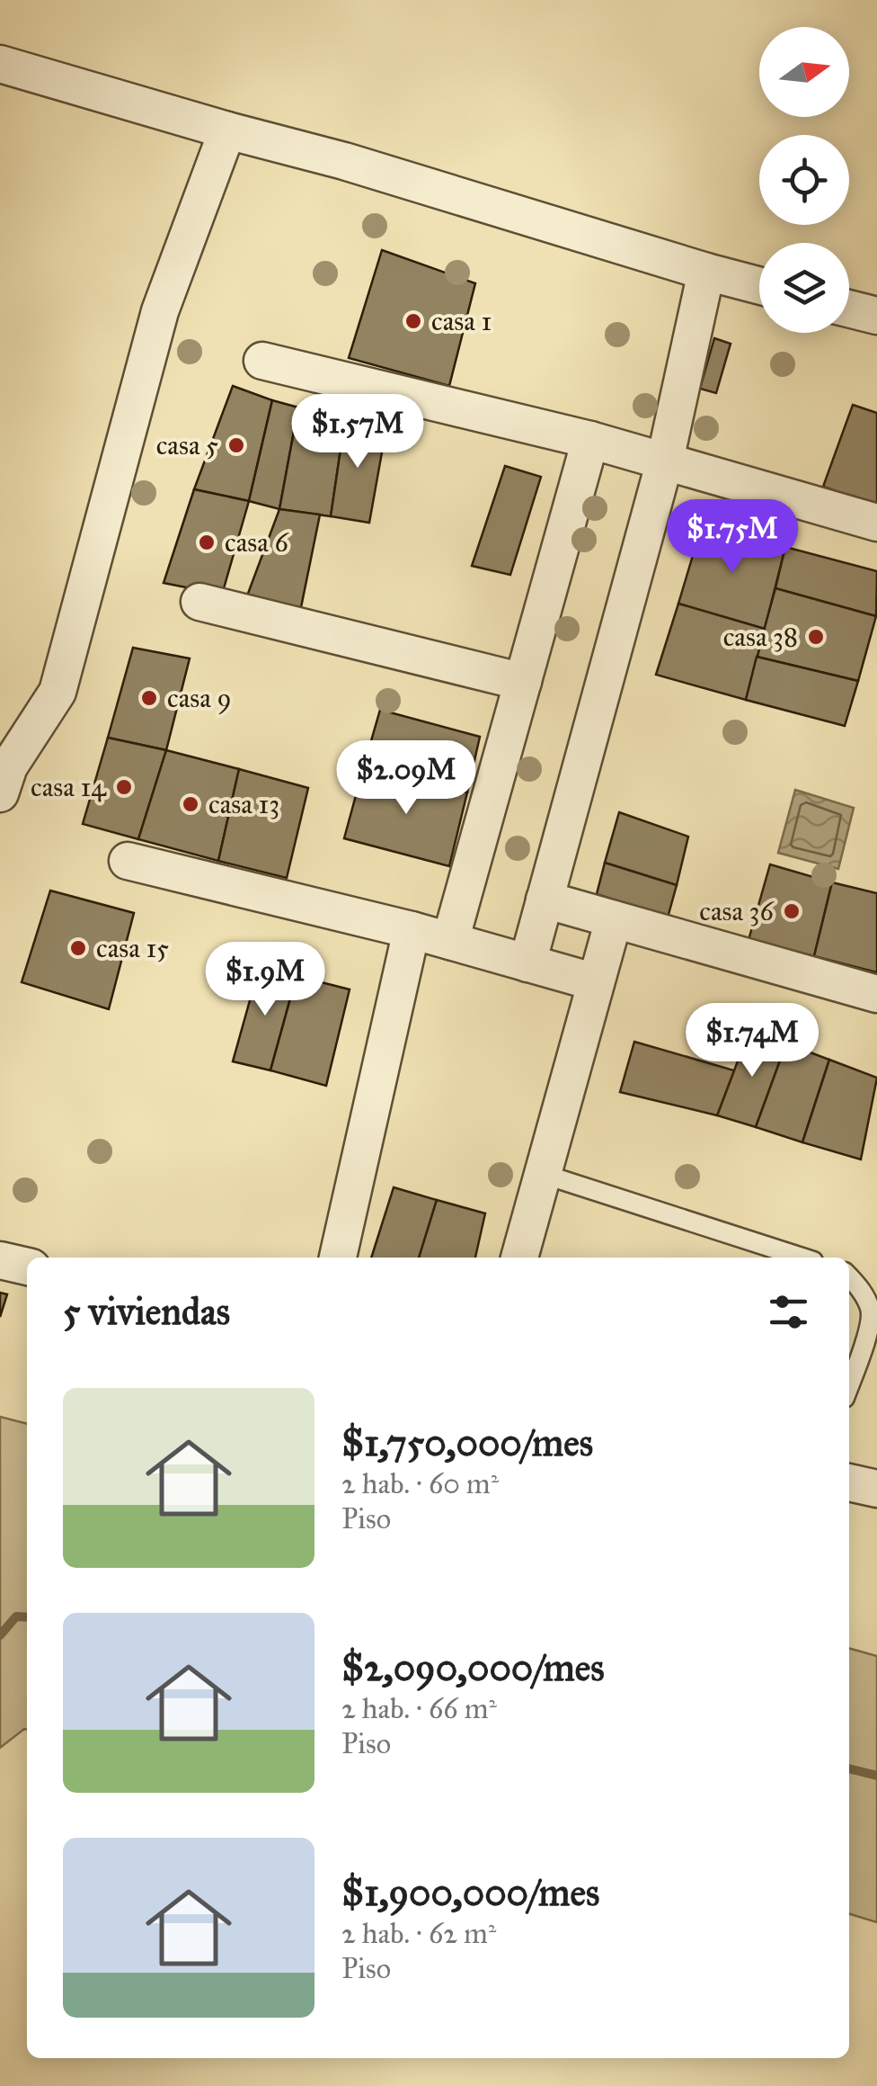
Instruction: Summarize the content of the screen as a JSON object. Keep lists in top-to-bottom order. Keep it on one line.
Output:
{"places":["casa 1","casa 5","casa 6","casa 38","casa 9","casa 14","casa 13","casa 36","casa 15"],"north":"right","page":{"price":["$1.57M","$1.75M","$2.09M","$1.9M","$1.74M"],"heading":"5 viviendas","list":[{"name":"$1,750,000/mes","note":"2 hab. · 60 m² · Piso"},{"name":"$2,090,000/mes","note":"2 hab. · 66 m² · Piso"},{"name":"$1,900,000/mes","note":"2 hab. · 62 m² · Piso"}]}}
